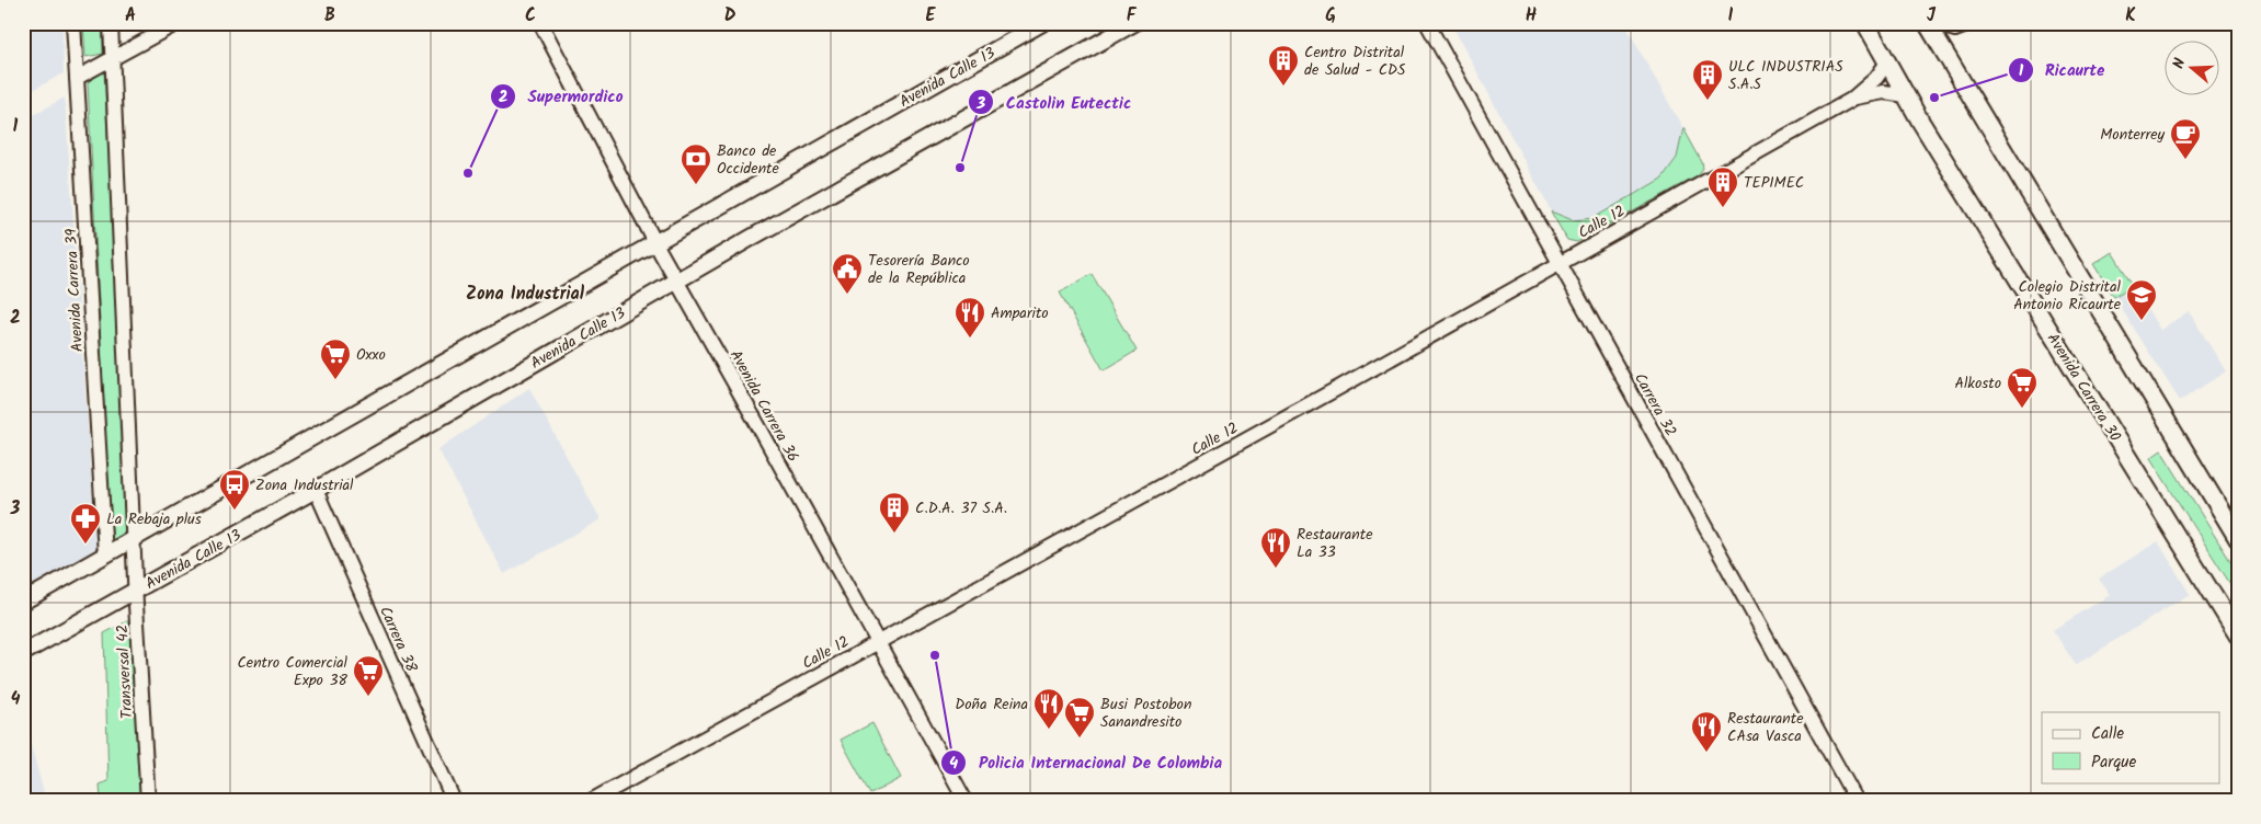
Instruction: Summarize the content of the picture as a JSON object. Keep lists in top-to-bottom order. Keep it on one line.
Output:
{"streets":{"highway":["Avenida Carrera 30"],"main road":["Avenida Calle 13"],"street":["Calle 12","Avenida Carrera 39","Carrera 32","Avenida Carrera 36","Carrera 38","Transversal 42"]},"crossings":[["Avenida Calle 13","Avenida Carrera 39"],["Avenida Calle 13","Avenida Carrera 36"],["Avenida Calle 13","Carrera 38"],["Avenida Calle 13","Transversal 42"],["Calle 12","Avenida Carrera 30"],["Calle 12","Carrera 32"],["Calle 12","Avenida Carrera 36"]],"districts":["Zona Industrial"],"places":{"building":["Centro Distrital de Salud - CDS","ULC INDUSTRIAS S.A.S","TEPIMEC","C.D.A. 37 S.A."],"other":["Ricaurte","Castolin Eutectic","Supermordico","Policia Internacional De Colombia"],"cafe":["Monterrey"],"bank":["Banco de Occidente"],"public building":["Tesorería Banco de la República"],"school or university":["Colegio Distrital Antonio Ricaurte"],"restaurant":["Amparito","Restaurante La 33","Doña Reina","Restaurante CAsa Vasca"],"supermarket":["Oxxo","Alkosto","Centro Comercial Expo 38","Busi Postobon Sanandresito"],"bus stop":["Zona Industrial"],"pharmacy":["La Rebaja plus"]},"legend":["Calle","Parque"],"north":"left","grid":{"columns":["A","B","C","D","E","F","G","H","I","J","K"],"rows":["1","2","3","4"]}}
